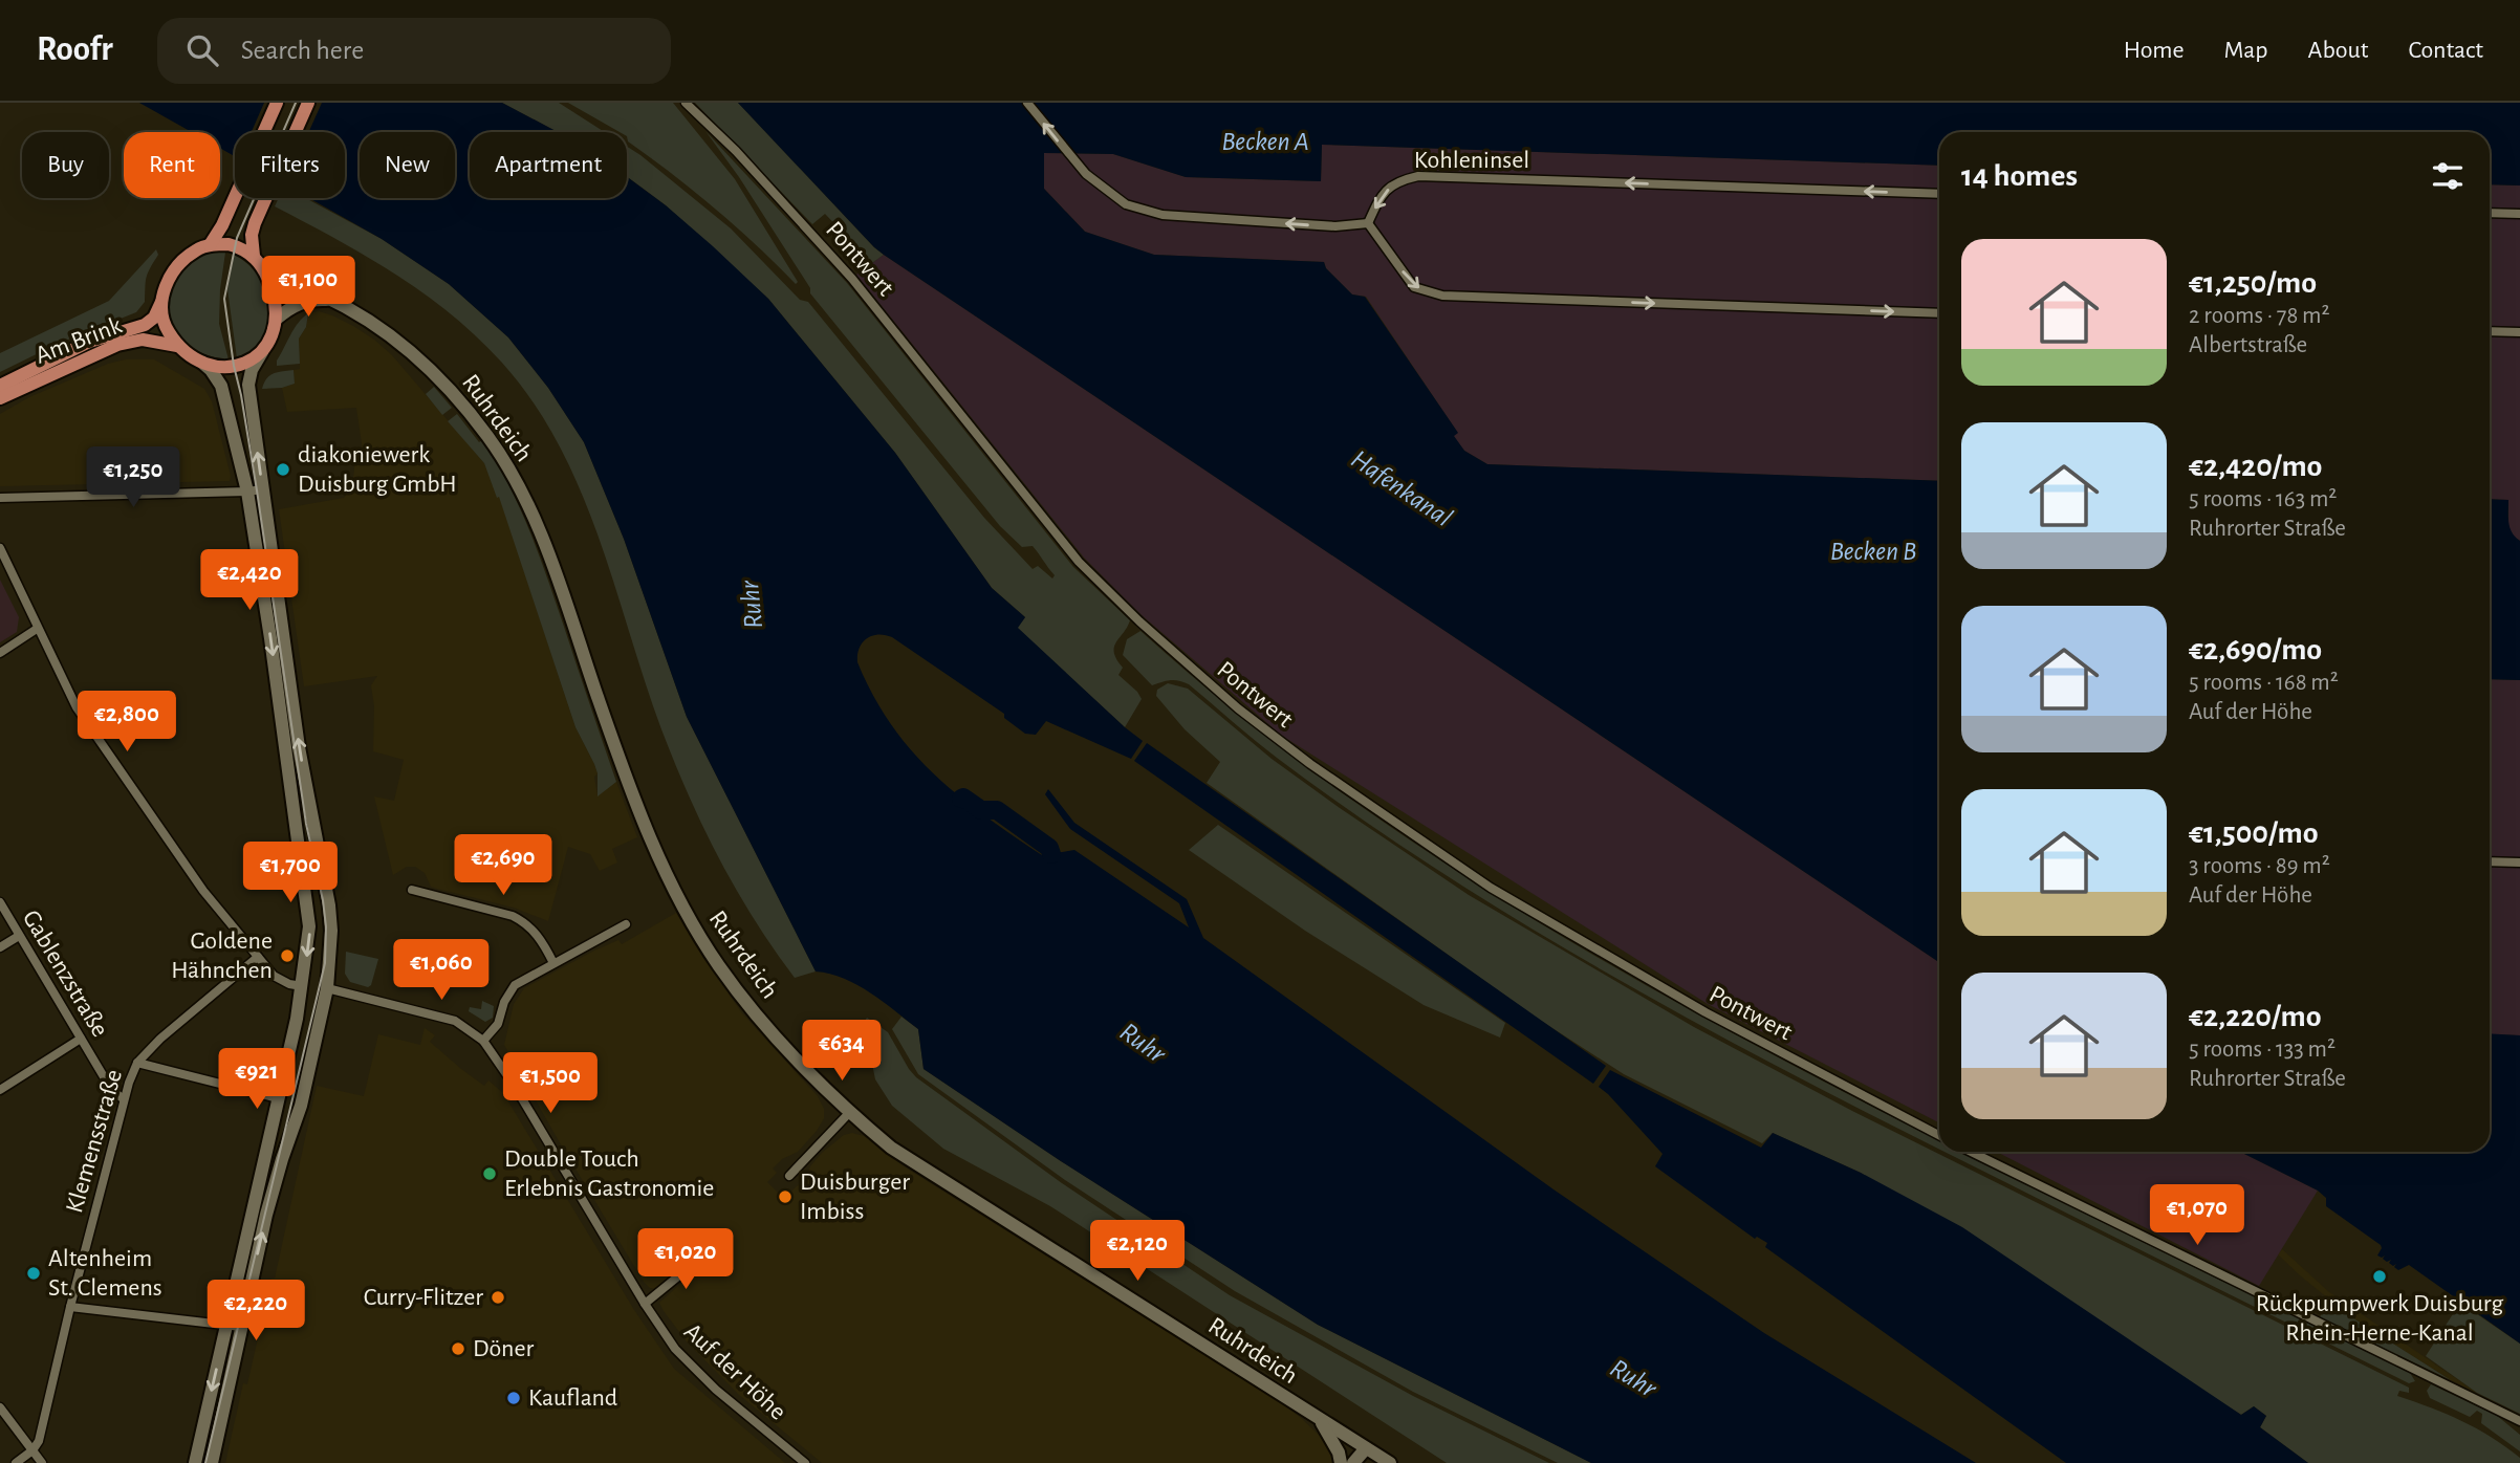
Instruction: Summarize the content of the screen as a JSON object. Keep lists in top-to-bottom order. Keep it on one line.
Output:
{"streets":{"main road":["Am Brink","Ruhrdeich"],"street":["Kohleninsel","Pontwert","Gablenzstraße","Klemensstraße","Auf der Höhe"]},"crossings":[["Am Brink","Ruhrdeich"],["Gablenzstraße","Klemensstraße"]],"one_way":["Kohleninsel"],"water":["Becken A","Hafenkanal","Becken B","Ruhr"],"places":["diakoniewerk Duisburg GmbH","Goldene Hähnchen","Double Touch Erlebnis Gastronomie","Duisburger Imbiss","Altenheim St. Clemens","Rückpumpwerk Duisburg Rhein-Herne-Kanal","Curry-Flitzer","Döner","Kaufland"],"page":{"header":"Roofr","search":"Search here","nav":["Home","Map","About","Contact"],"chip":["Buy","Rent","Filters","New","Apartment"],"heading":"14 homes","list":[{"name":"€1,250/mo","note":"2 rooms · 78 m² · Albertstraße"},{"name":"€2,420/mo","note":"5 rooms · 163 m² · Ruhrorter Straße"},{"name":"€2,690/mo","note":"5 rooms · 168 m² · Auf der Höhe"},{"name":"€1,500/mo","note":"3 rooms · 89 m² · Auf der Höhe"},{"name":"€2,220/mo","note":"5 rooms · 133 m² · Ruhrorter Straße"}],"price":["€1,100","€1,250","€2,420","€2,800","€2,690","€1,700","€1,060","€634","€921","€1,500","€1,070","€2,120","€1,020","€2,220"]}}
